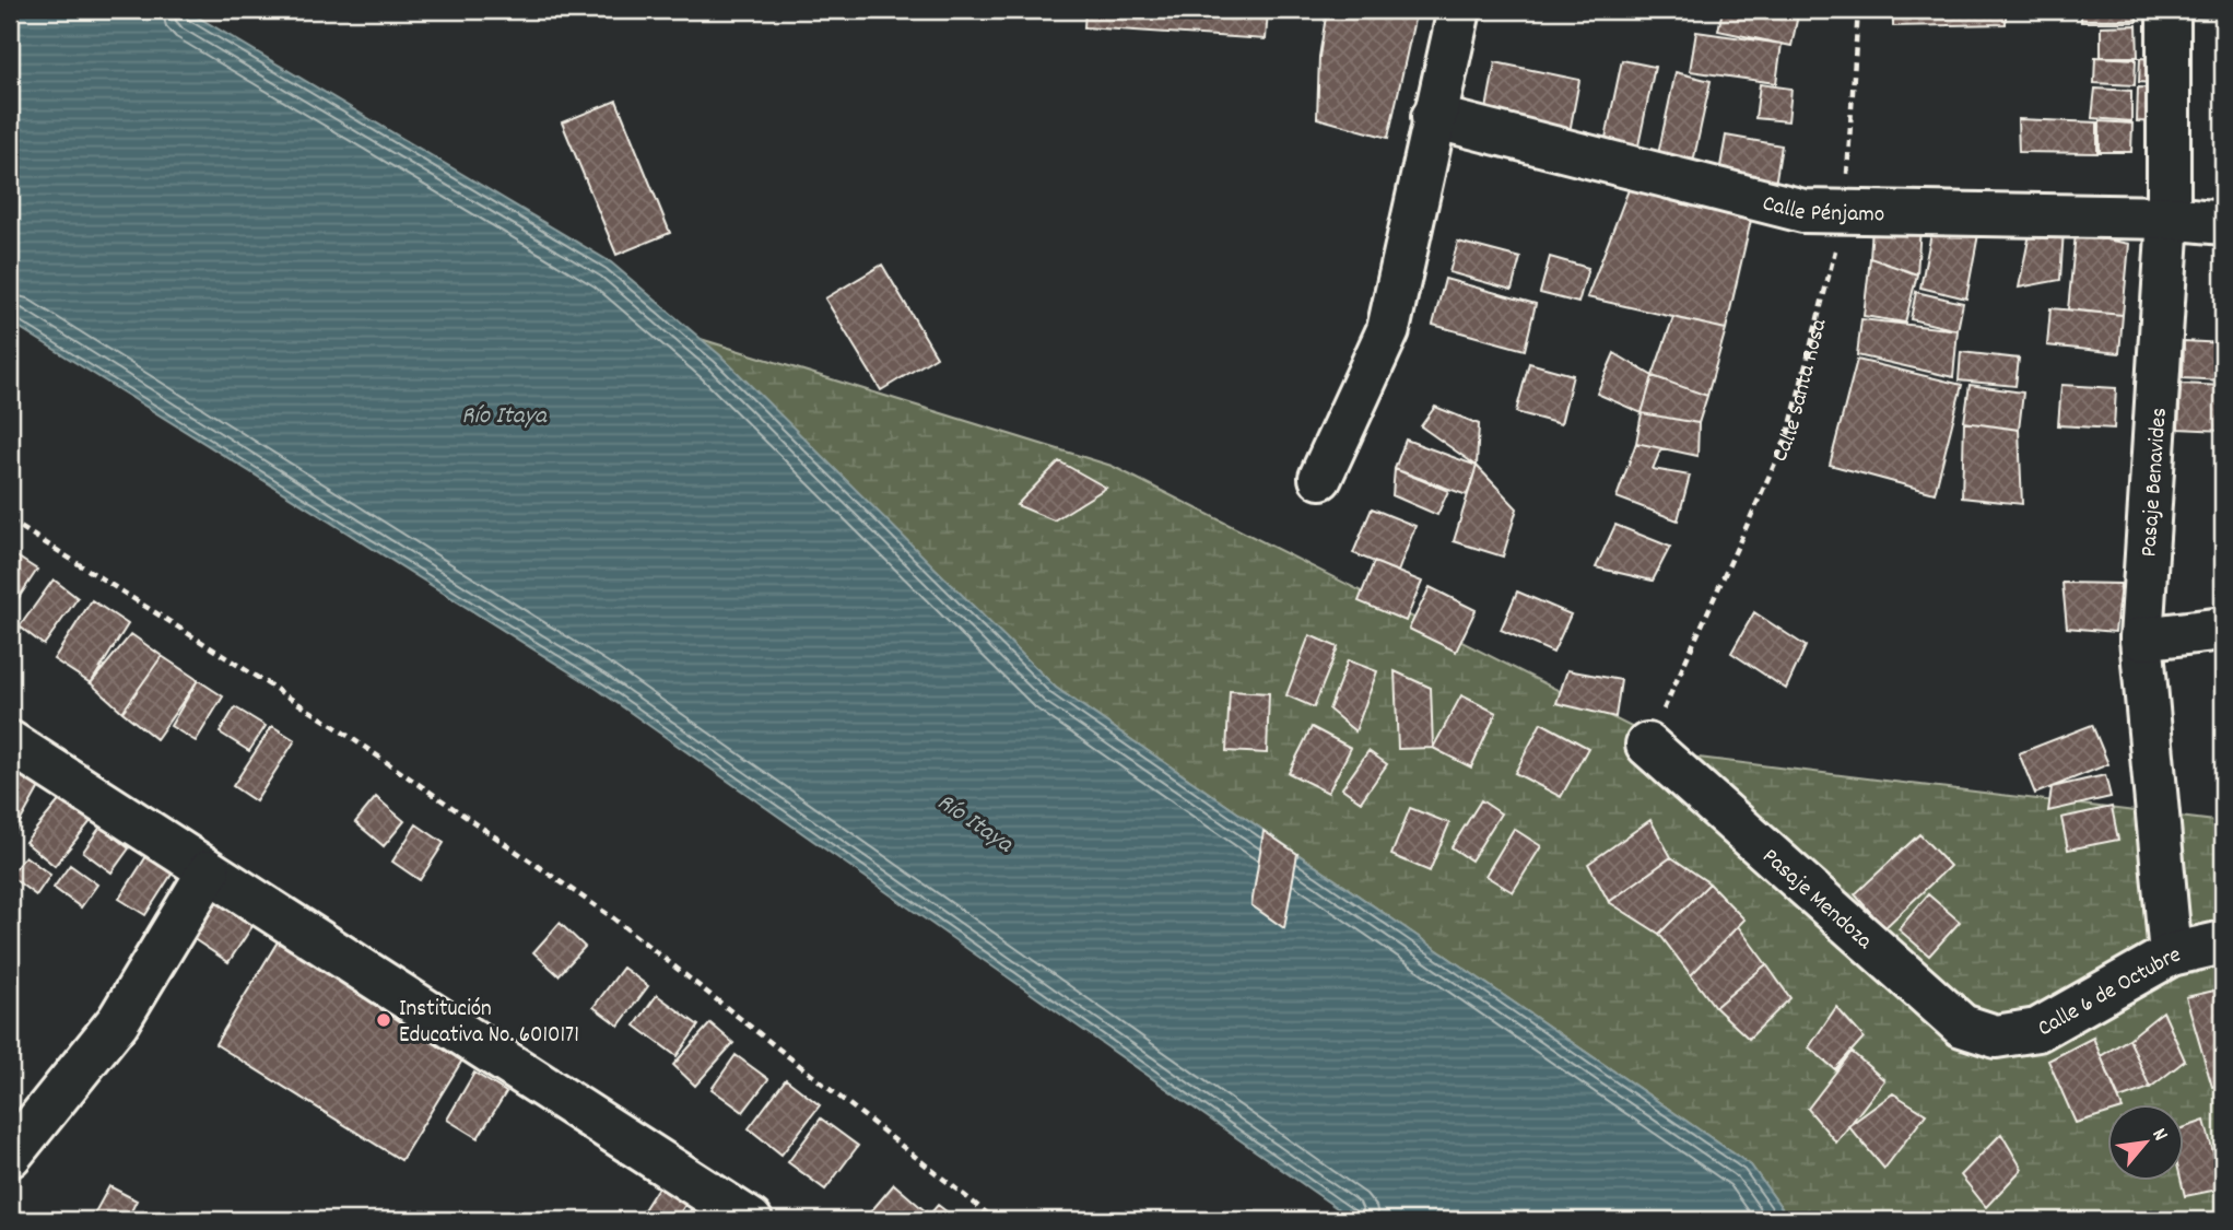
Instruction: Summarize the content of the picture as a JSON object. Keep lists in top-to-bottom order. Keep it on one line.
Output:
{"streets":{"street":["Calle Pénjamo","Pasaje Benavides","Pasaje Mendoza","Calle 6 de Octubre"],"path":["Calle Santa Rosa"]},"crossings":[["Calle Pénjamo","Calle Santa Rosa"],["Calle Pénjamo","Pasaje Benavides"],["Calle Santa Rosa","Pasaje Mendoza"],["Pasaje Benavides","Calle 6 de Octubre"],["Pasaje Mendoza","Calle 6 de Octubre"]],"water":["Río Itaya"],"places":["Institución Educativa No. 6010171"],"north":"top right"}
